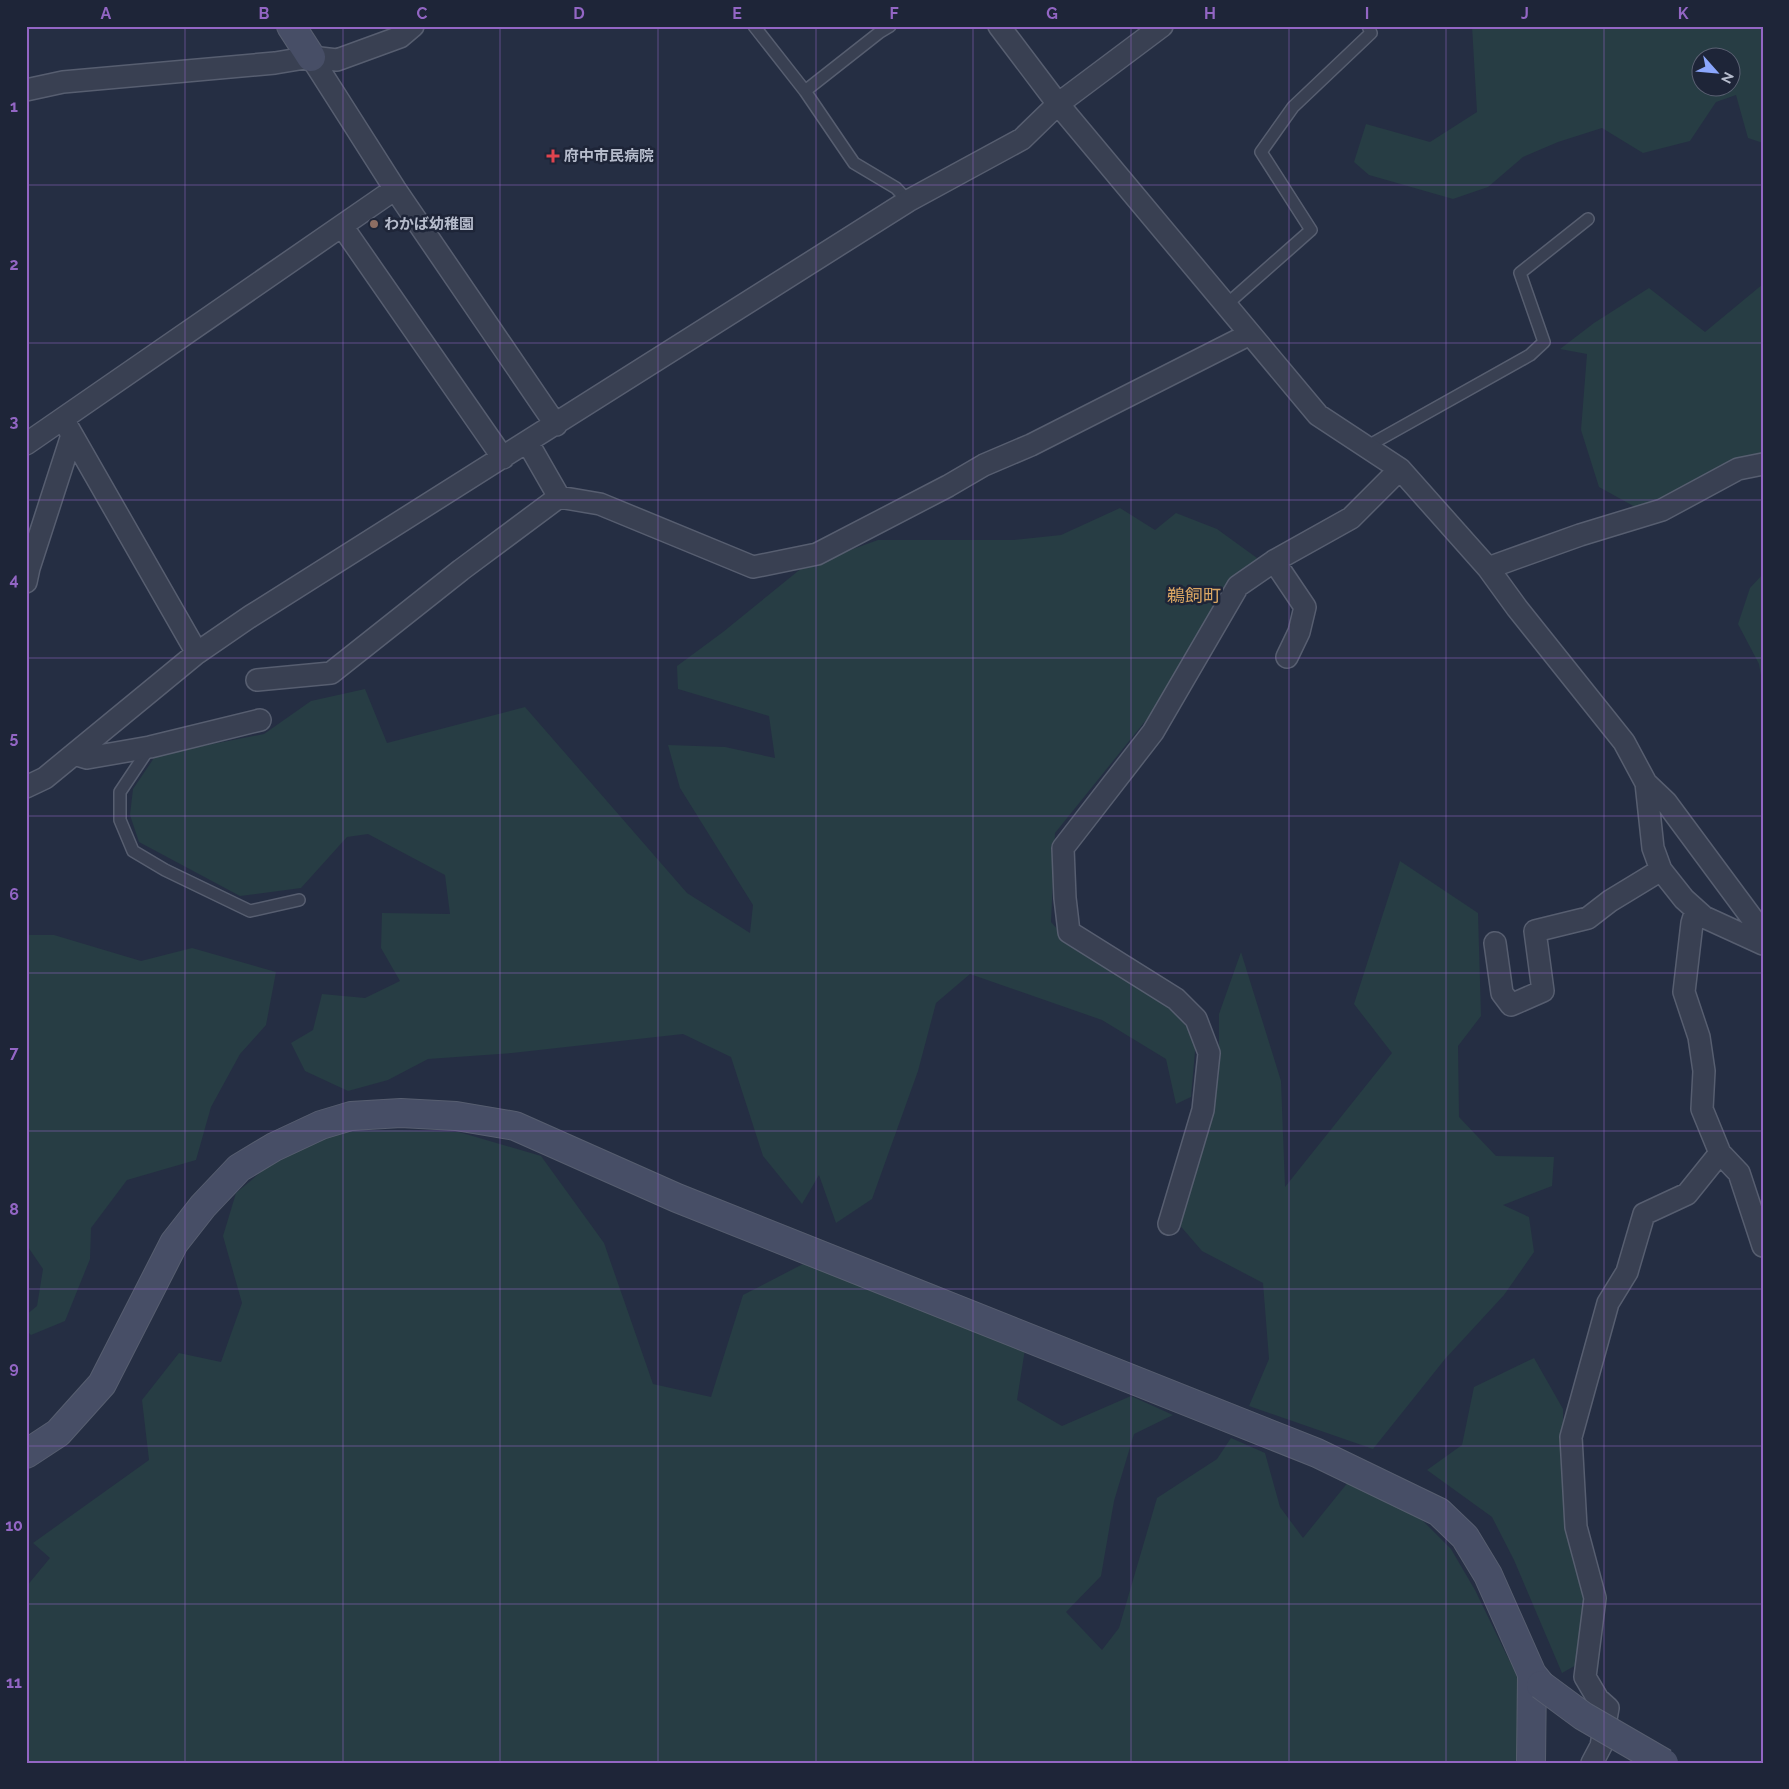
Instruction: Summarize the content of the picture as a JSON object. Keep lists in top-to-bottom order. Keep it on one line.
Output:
{"districts":["鵜飼町"],"places":{"health":["府中市民病院"],"other":["わかば幼稚園"]},"north":"bottom right","grid":{"columns":["A","B","C","D","E","F","G","H","I","J","K"],"rows":["1","2","3","4","5","6","7","8","9","10","11"]}}
